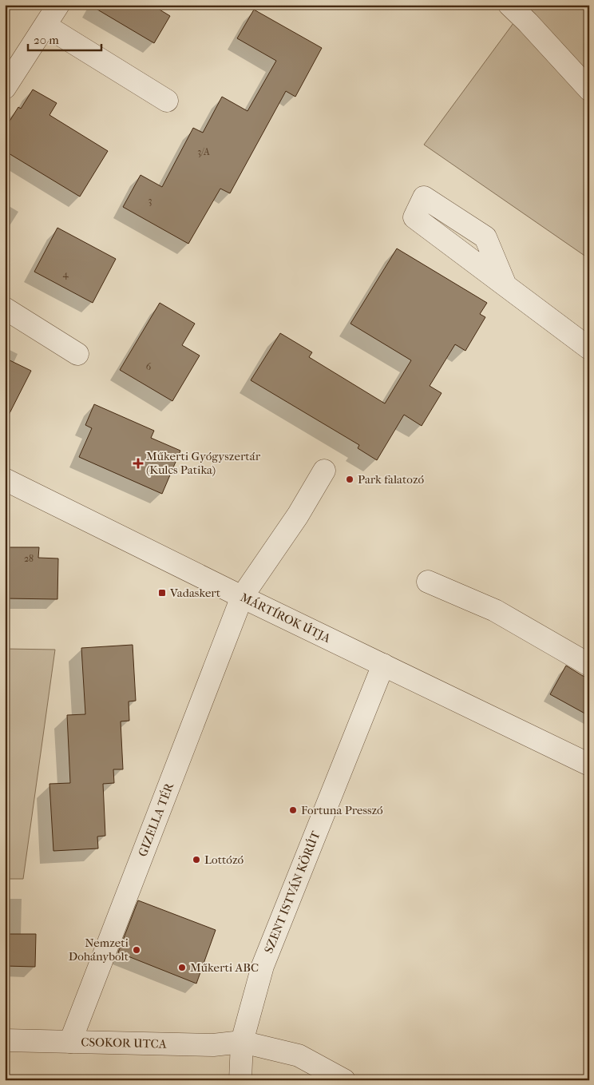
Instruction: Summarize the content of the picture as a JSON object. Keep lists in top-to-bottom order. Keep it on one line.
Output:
{"streets":{"street":["MÁRTÍROK ÚTJA","GIZELLA TÉR","SZENT ISTVÁN KÖRÚT","CSOKOR UTCA"]},"crossings":[["MÁRTÍROK ÚTJA","GIZELLA TÉR"],["MÁRTÍROK ÚTJA","SZENT ISTVÁN KÖRÚT"],["GIZELLA TÉR","CSOKOR UTCA"],["SZENT ISTVÁN KÖRÚT","CSOKOR UTCA"]],"places":{"health":["Műkerti Gyógyszertár (Kulcs Patika)"],"other":["Park falatozó","Fortuna Presszó","Lottózó","Nemzeti Dohánybolt","Műkerti ABC"],"transit":["Vadaskert"]},"house_numbers":["3/A","3","4","6","28"],"scale_bar":"20 m"}
